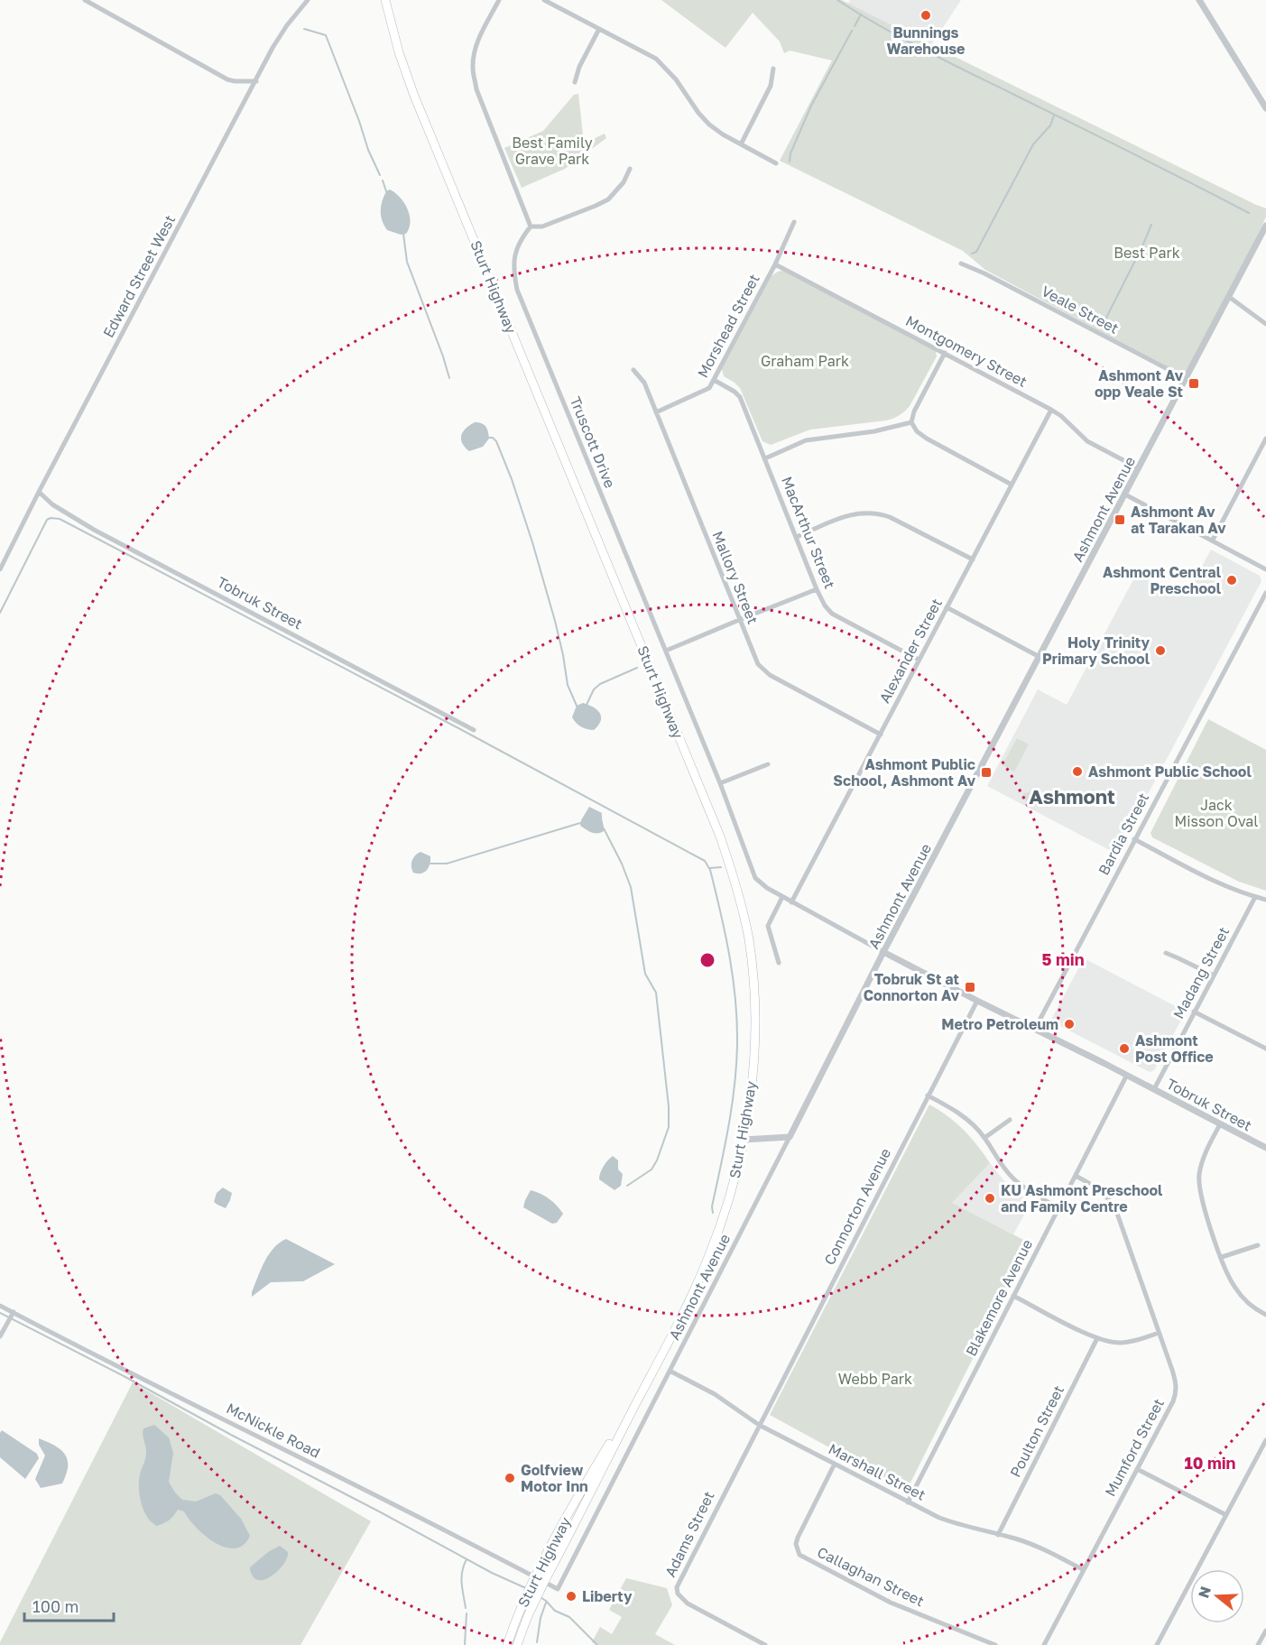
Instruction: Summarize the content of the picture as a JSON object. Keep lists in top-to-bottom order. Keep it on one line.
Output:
{"streets":{"highway":["Sturt Highway"],"street":["Edward Street West","Veale Street","Morshead Street","Montgomery Street","Truscott Drive","Ashmont Avenue","MacArthur Street","Mallory Street","Tobruk Street","Alexander Street","Bardia Street","Madang Street","Connorton Avenue","Blakemore Avenue","McNickle Road","Poulton Street","Mumford Street","Marshall Street","Adams Street","Callaghan Street"]},"crossings":[["Edward Street West","Tobruk Street"],["Sturt Highway","Ashmont Avenue"],["Sturt Highway","McNickle Road"],["Veale Street","Ashmont Avenue"],["Morshead Street","Montgomery Street"],["Morshead Street","MacArthur Street"],["Morshead Street","Mallory Street"],["Montgomery Street","Ashmont Avenue"],["Montgomery Street","Alexander Street"],["Truscott Drive","Tobruk Street"],["Ashmont Avenue","Tobruk Street"],["Ashmont Avenue","Marshall Street"],["MacArthur Street","Alexander Street"],["Mallory Street","Alexander Street"],["Tobruk Street","Alexander Street"],["Tobruk Street","Bardia Street"],["Tobruk Street","Madang Street"],["Tobruk Street","Connorton Avenue"],["Tobruk Street","Blakemore Avenue"],["Connorton Avenue","Marshall Street"],["Connorton Avenue","Adams Street"],["Blakemore Avenue","Mumford Street"],["Blakemore Avenue","Marshall Street"],["Poulton Street","Marshall Street"],["Mumford Street","Marshall Street"],["Marshall Street","Adams Street"],["Marshall Street","Callaghan Street"]],"districts":["Ashmont"],"parks":["Best Family Grave Park","Best Park","Graham Park","Jack Misson Oval","Webb Park"],"places":{"other":["Bunnings Warehouse","Ashmont Central Preschool","Holy Trinity Primary School","Ashmont Public School","Metro Petroleum","Ashmont Post Office","KU Ashmont Preschool and Family Centre","Golfview Motor Inn","Liberty"],"transit":["Ashmont Av opp Veale St","Ashmont Av at Tarakan Av","Ashmont Public School, Ashmont Av","Tobruk St at Connorton Av"]},"scale_bar":"100 m","north":"left","rings":["5 min","10 min"]}
